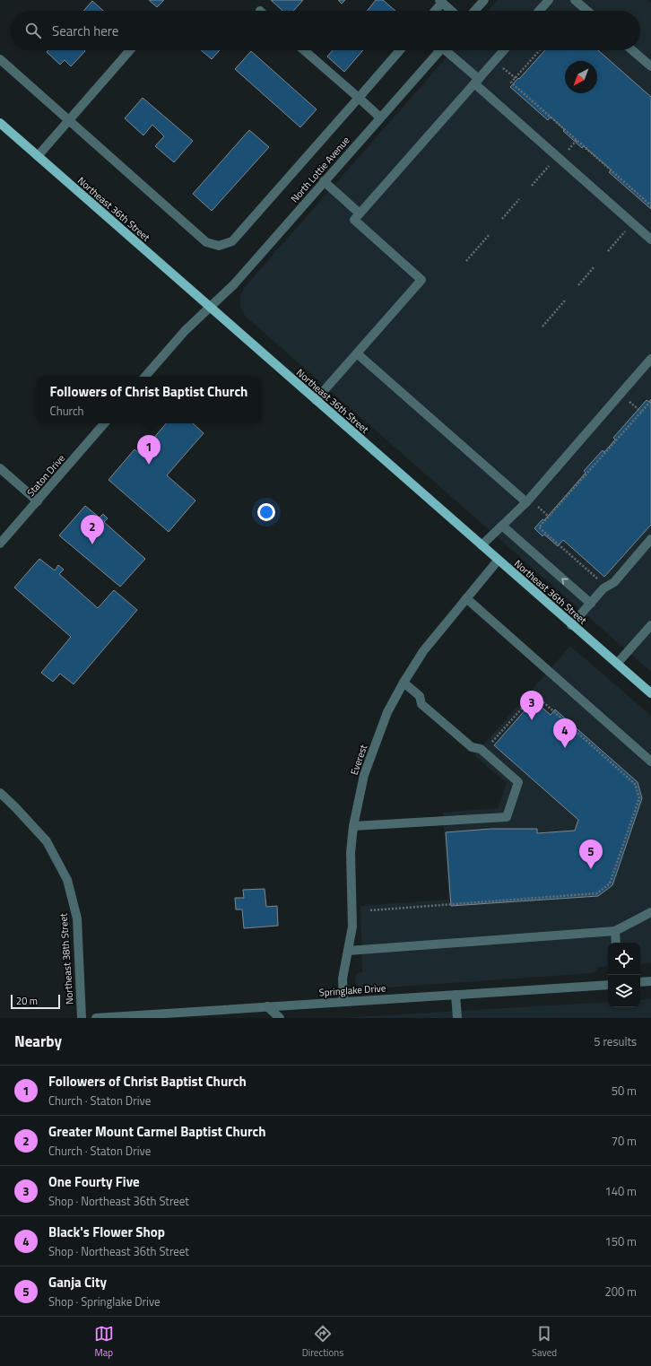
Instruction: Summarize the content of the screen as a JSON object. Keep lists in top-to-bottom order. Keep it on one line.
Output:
{"streets":{"main road":["Northeast 36th Street"],"street":["North Lottie Avenue","Staton Drive","Everest","Northeast 38th Street","Springlake Drive"]},"crossings":[["North Lottie Avenue","Northeast 36th Street"],["Northeast 36th Street","Everest"],["Everest","Springlake Drive"]],"scale_bar":"20 m","north":"bottom left","page":{"search":"Search here","popup":["Followers of Christ Baptist Church","Church"],"pins":["1","2","3","4","5"],"scale":"20 m","heading":["Nearby","5 results"],"list":[{"mark":"1","name":"Followers of Christ Baptist Church","note":"Church · Staton Drive","value":"50 m"},{"mark":"2","name":"Greater Mount Carmel Baptist Church","note":"Church · Staton Drive","value":"70 m"},{"mark":"3","name":"One Fourty Five","note":"Shop · Northeast 36th Street","value":"140 m"},{"mark":"4","name":"Black's Flower Shop","note":"Shop · Northeast 36th Street","value":"150 m"},{"mark":"5","name":"Ganja City","note":"Shop · Springlake Drive","value":"200 m"}],"nav":["Map","Directions","Saved"]}}
